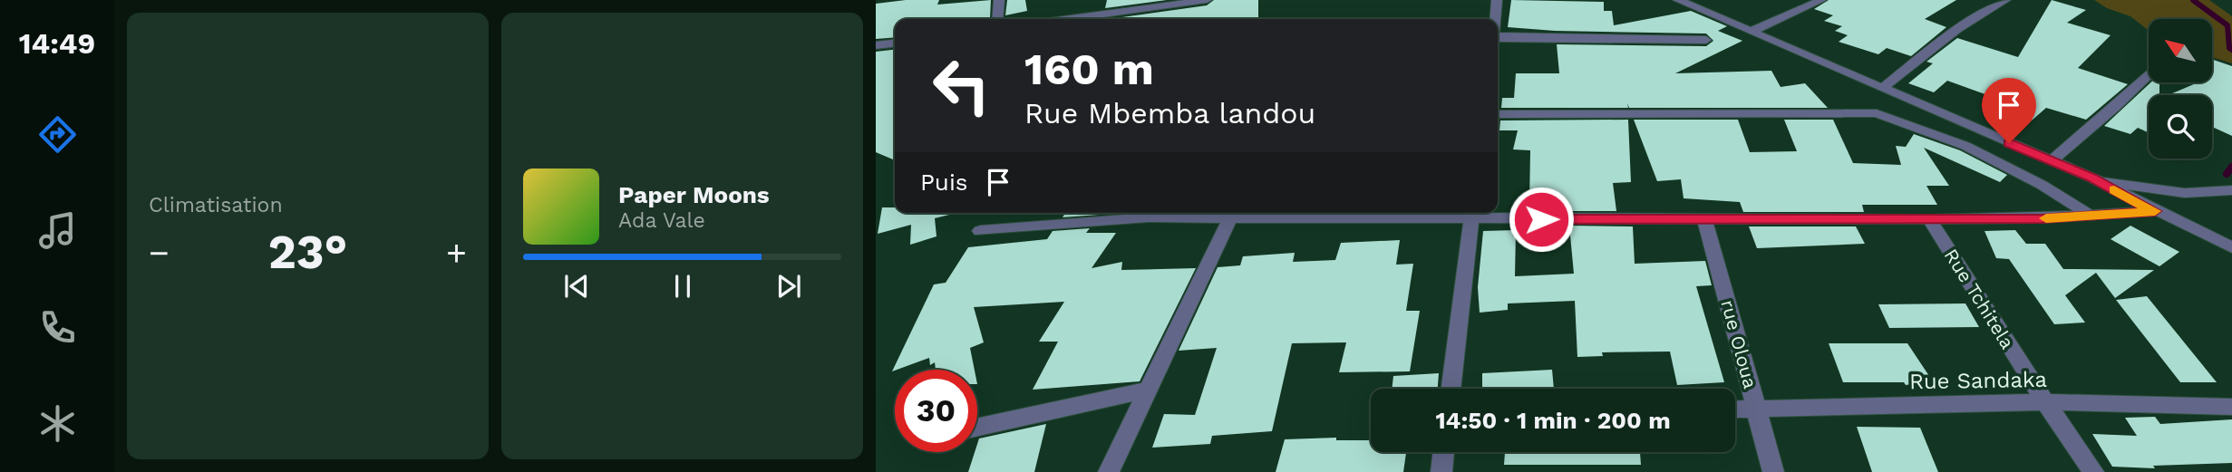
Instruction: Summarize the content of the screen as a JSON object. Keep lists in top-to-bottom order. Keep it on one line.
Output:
{"streets":{"street":["Rue Tchitela","rue Oloua","Rue Sandaka"]},"crossings":[["Rue Tchitela","Rue Sandaka"],["rue Oloua","Rue Sandaka"]],"north":"top left","page":{"tabs":"14:49","tile":"Climatisation","turn":["160 m","Rue Mbemba landou"],"then":"Puis","song":["Paper Moons","Ada Vale"],"heat":["−","23°","+"],"limit":"30","trip":"14:50 · 1 min · 200 m"}}
